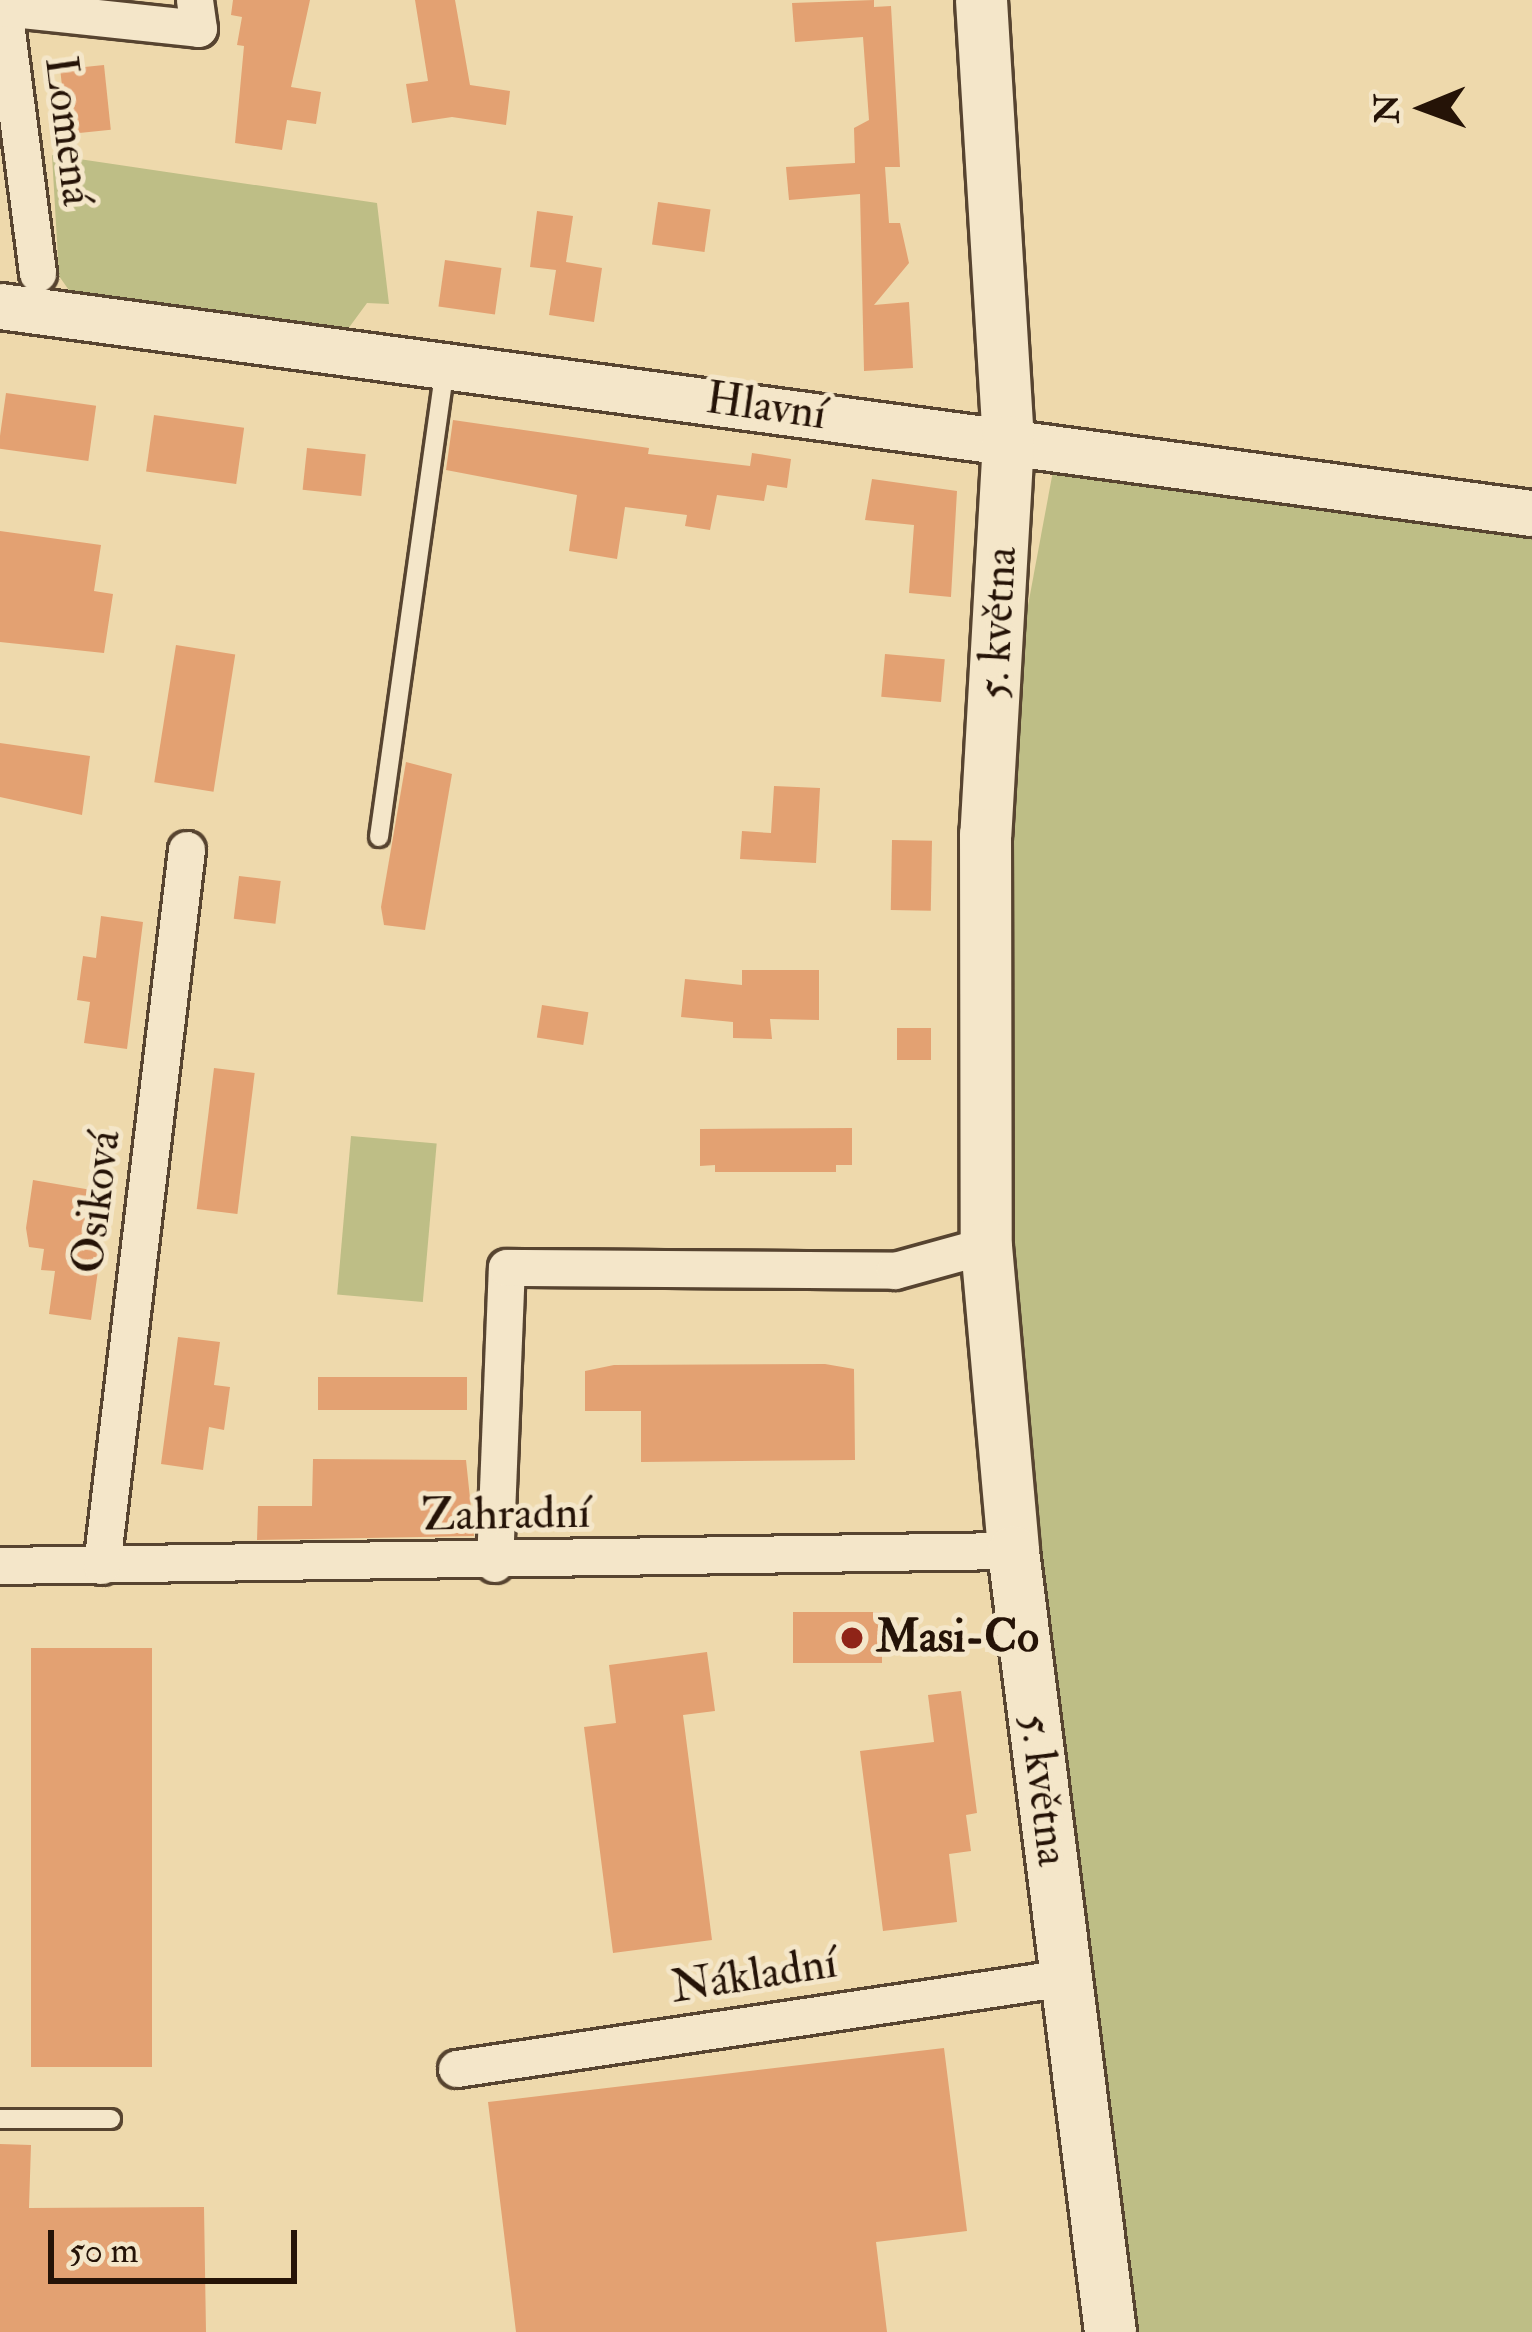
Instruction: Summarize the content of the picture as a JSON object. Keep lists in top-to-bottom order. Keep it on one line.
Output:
{"streets":{"main road":["5. května"],"street":["Lomená","Hlavní","Osiková","Zahradní","Nákladní"]},"crossings":[["Lomená","Hlavní"],["Hlavní","5. května"],["5. května","Zahradní"],["5. května","Nákladní"],["Osiková","Zahradní"]],"places":["Masi-Co"],"scale_bar":"50 m","north":"left"}
